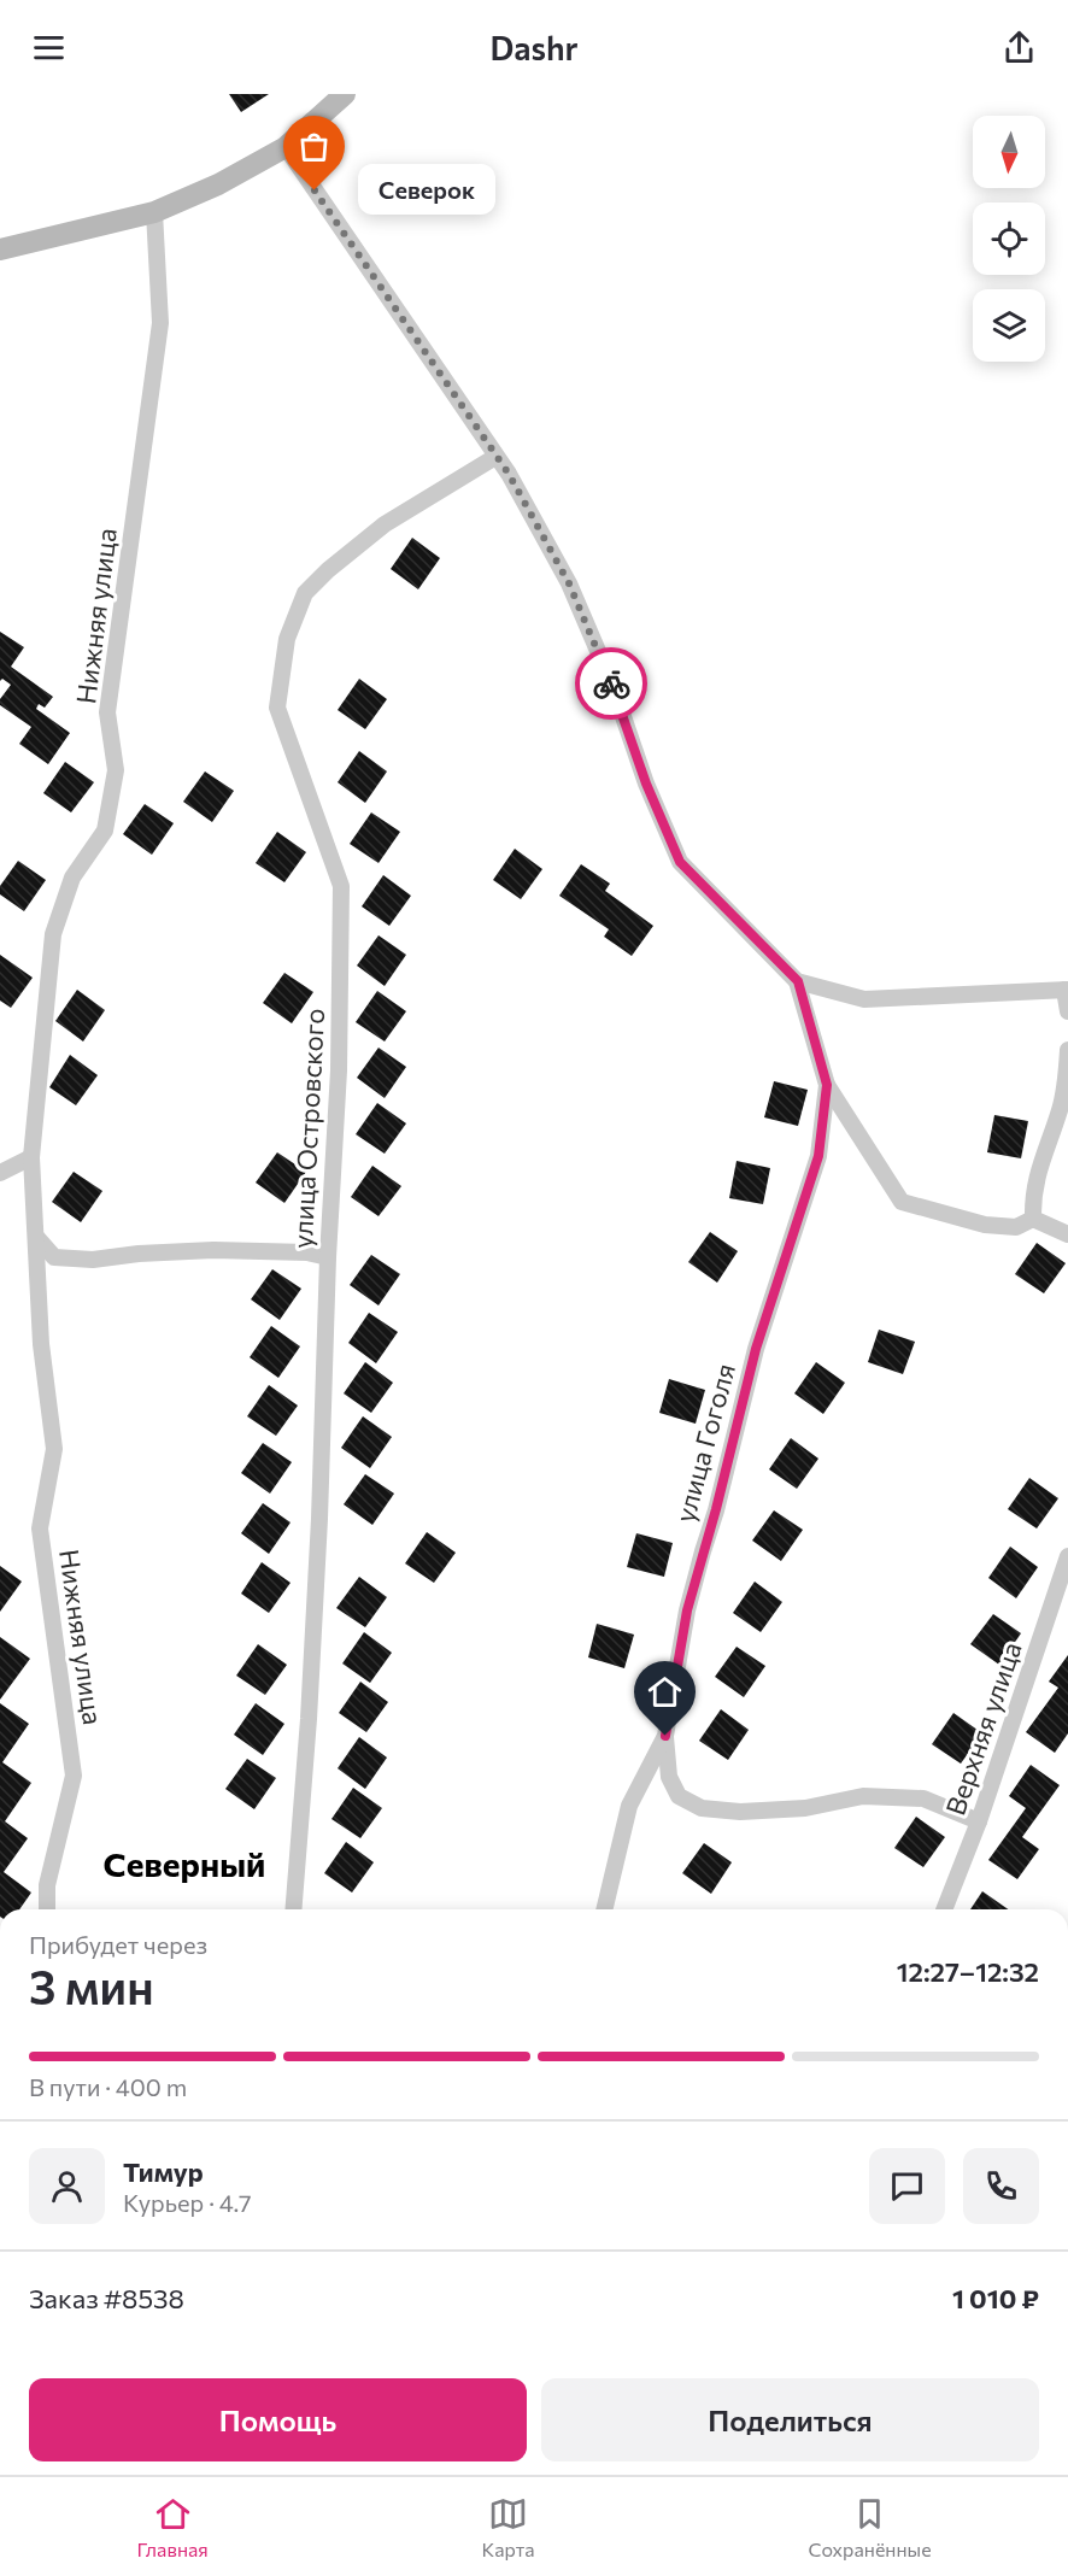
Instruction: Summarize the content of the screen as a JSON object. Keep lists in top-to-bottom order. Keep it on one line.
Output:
{"streets":{"street":["Нижняя улица","улица Островского","улица Гоголя","Верхняя улица"]},"districts":["Северный"],"places":["Северок"],"north":"bottom","page":{"header":"Dashr","bubble":"Северок","heading":["3 мин","Прибудет через","12:27–12:32"],"panel":["Тимур","Курьер · 4.7","Заказ #8538","1 010 ₽"],"bar":"В пути · 400 m","buttons":["Помощь","Поделиться"],"tabs":["Главная","Карта","Сохранённые"]}}
